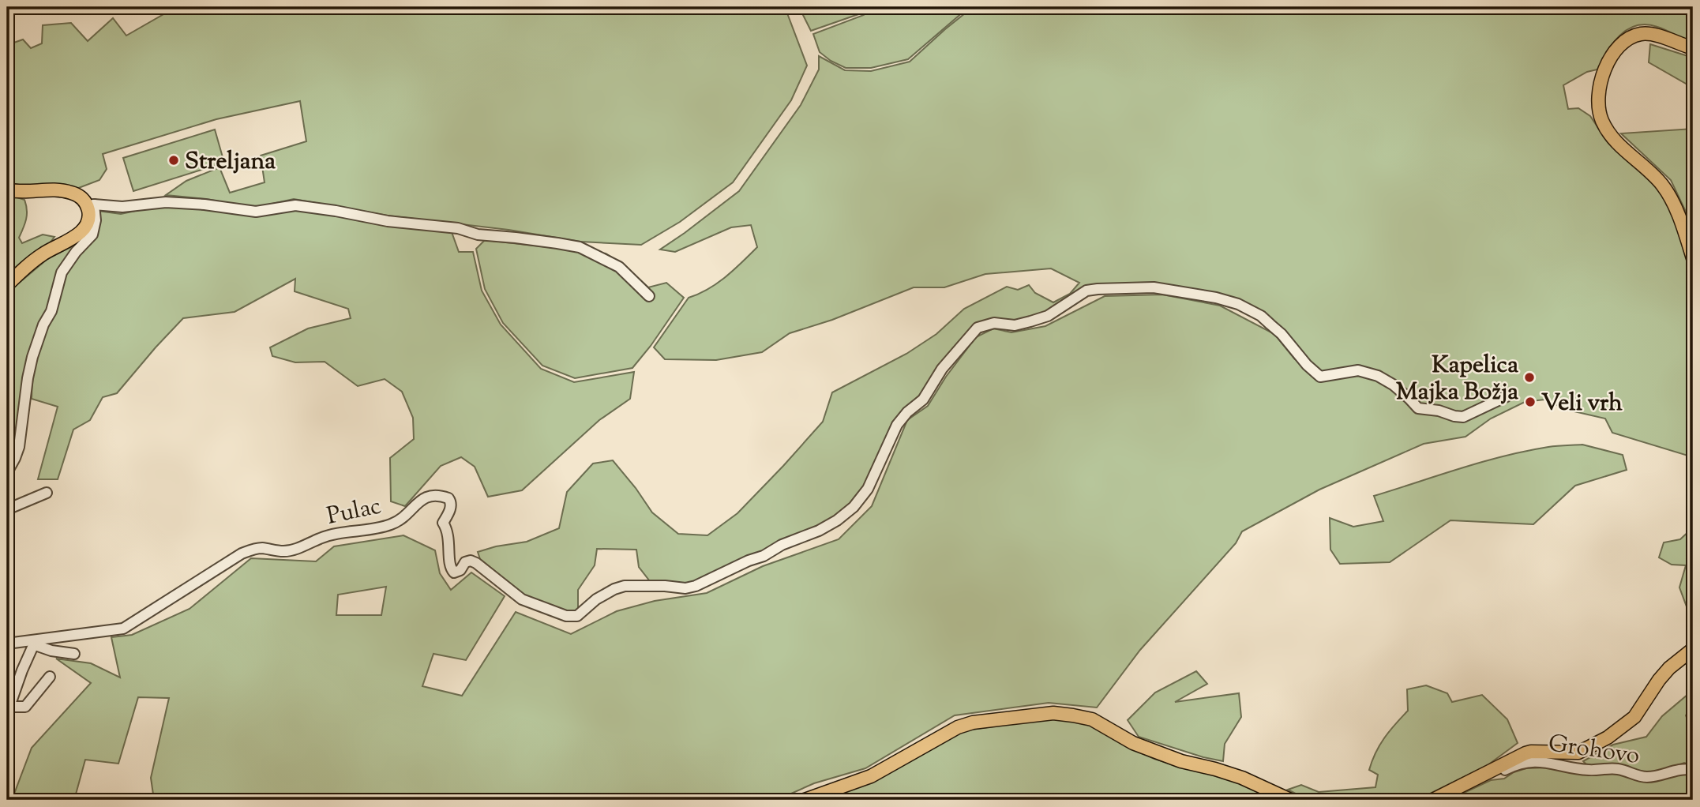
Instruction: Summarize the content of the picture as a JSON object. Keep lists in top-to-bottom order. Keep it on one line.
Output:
{"streets":{"street":["Pulac","Grohovo"]},"places":["Streljana","Kapelica Majka Božja","Veli vrh"]}
